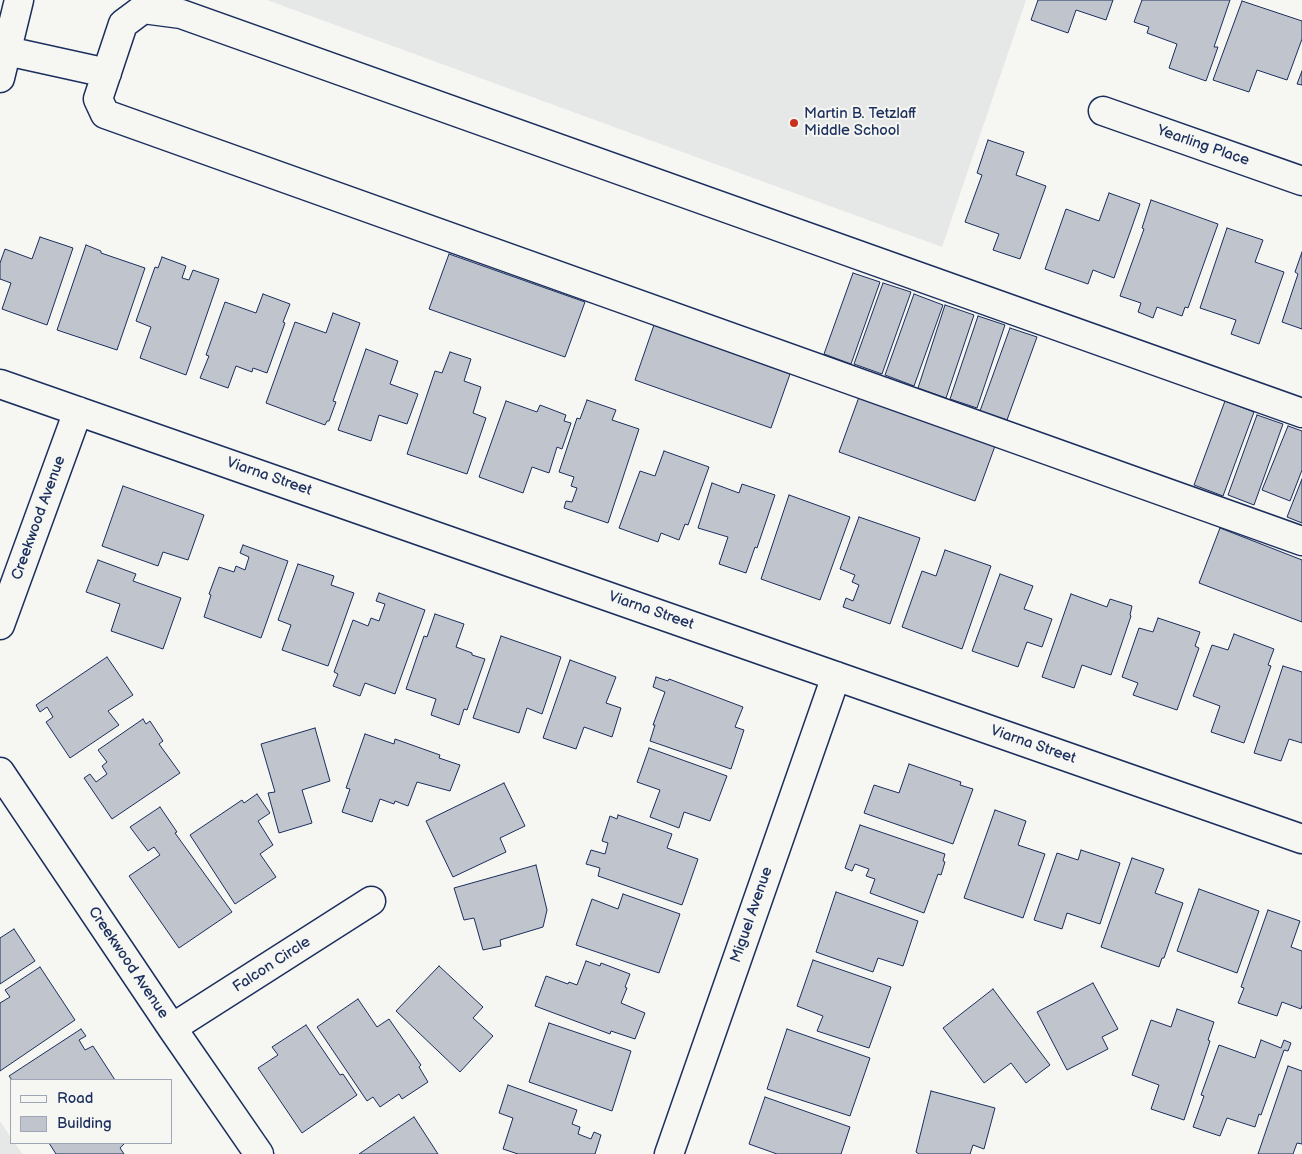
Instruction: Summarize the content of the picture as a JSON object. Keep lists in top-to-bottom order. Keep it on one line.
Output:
{"streets":{"street":["Yearling Place","Viarna Street","Creekwood Avenue","Miguel Avenue","Falcon Circle"]},"crossings":[["Viarna Street","Creekwood Avenue"],["Viarna Street","Miguel Avenue"],["Creekwood Avenue","Falcon Circle"]],"places":["Martin B. Tetzlaff Middle School"],"legend":["Road","Building"]}
